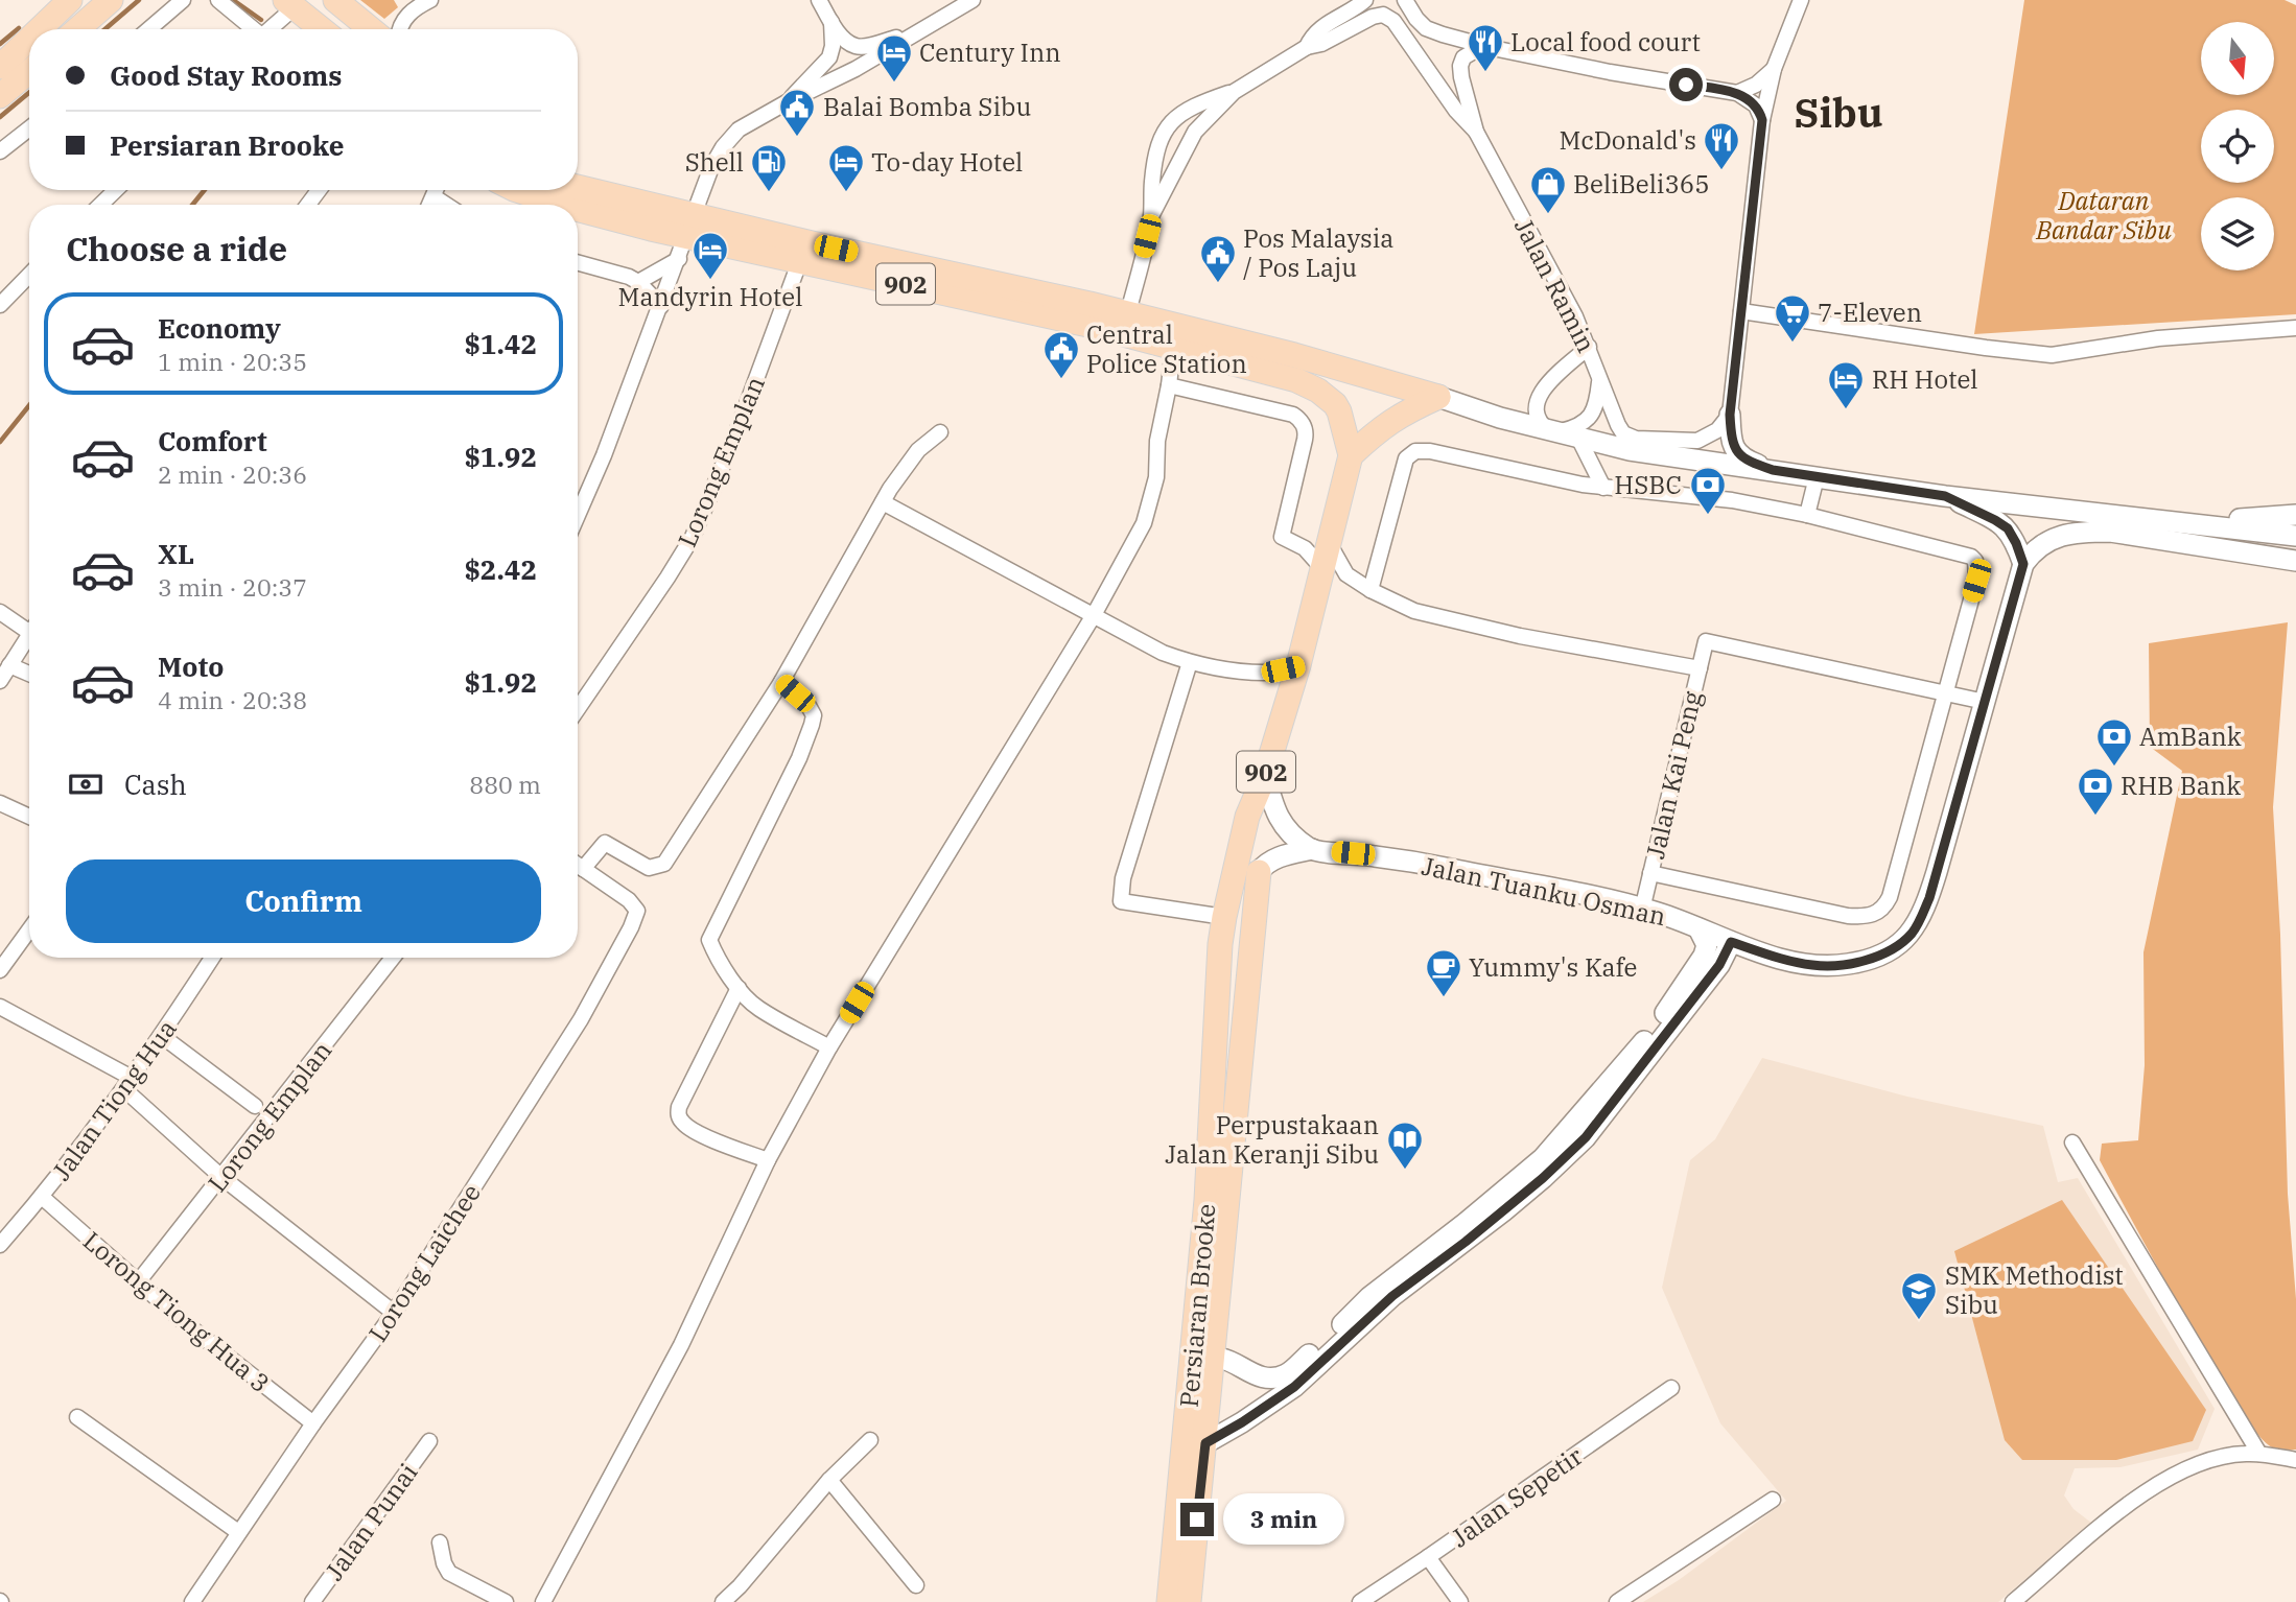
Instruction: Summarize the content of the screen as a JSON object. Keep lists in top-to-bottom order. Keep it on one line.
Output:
{"streets":{"main road":["902","Persiaran Brooke"],"street":["Jalan Ramin","Lorong Emplan","Jalan Kai Peng","Jalan Tuanku Osman","Jalan Tiong Hua","Lorong Laichee","Lorong Tiong Hua 3","Jalan Sepetir","Jalan Punai"]},"crossings":[["Lorong Emplan","Persiaran Brooke"],["Lorong Emplan","Lorong Tiong Hua 3"],["Jalan Kai Peng","Jalan Tuanku Osman"],["Jalan Tiong Hua","Lorong Tiong Hua 3"],["Lorong Laichee","Lorong Tiong Hua 3"]],"districts":["Sibu"],"parks":["Dataran Bandar Sibu"],"places":{"restaurant":["Local food court","McDonald's"],"hotel":["Century Inn","To-day Hotel","Mandyrin Hotel","RH Hotel"],"public building":["Balai Bomba Sibu","Pos Malaysia / Pos Laju","Central Police Station"],"fuel station":["Shell"],"shop":["BeliBeli365"],"supermarket":["7-Eleven"],"bank":["HSBC","AmBank","RHB Bank"],"cafe":["Yummy's Kafe"],"library":["Perpustakaan Jalan Keranji Sibu"],"school or university":["SMK Methodist Sibu"]},"north":"bottom","page":{"banner":["Good Stay Rooms","Persiaran Brooke"],"heading":"Choose a ride","list":[{"name":"Economy","note":"1 min · 20:35","value":"$1.42"},{"name":"Comfort","note":"2 min · 20:36","value":"$1.92"},{"name":"XL","note":"3 min · 20:37","value":"$2.42"},{"name":"Moto","note":"4 min · 20:38","value":"$1.92"}],"pay":["Cash","880 m"],"buttons":"Confirm","bubble":"3 min"}}
